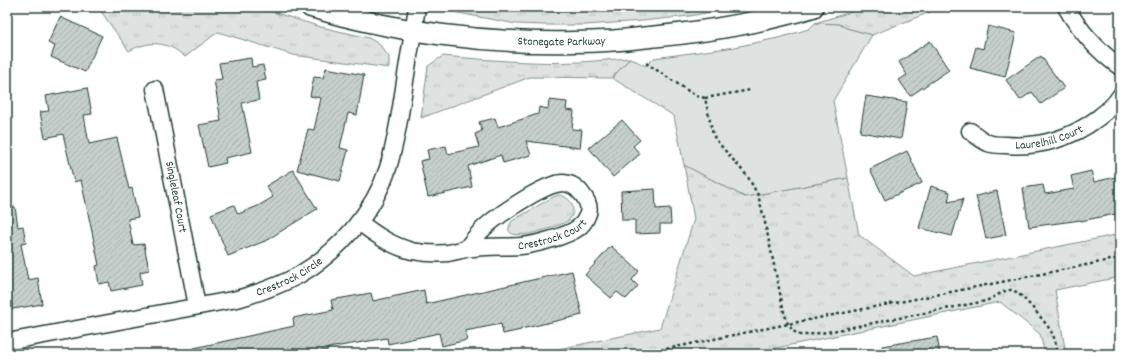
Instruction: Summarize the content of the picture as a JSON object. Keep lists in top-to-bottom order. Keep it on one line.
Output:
{"streets":{"street":["Stonegate Parkway","Laurelhill Court","Singleleaf Court","Crestrock Court","Crestrock Circle"]},"crossings":[["Stonegate Parkway","Crestrock Circle"],["Singleleaf Court","Crestrock Circle"],["Crestrock Court","Crestrock Circle"]]}
